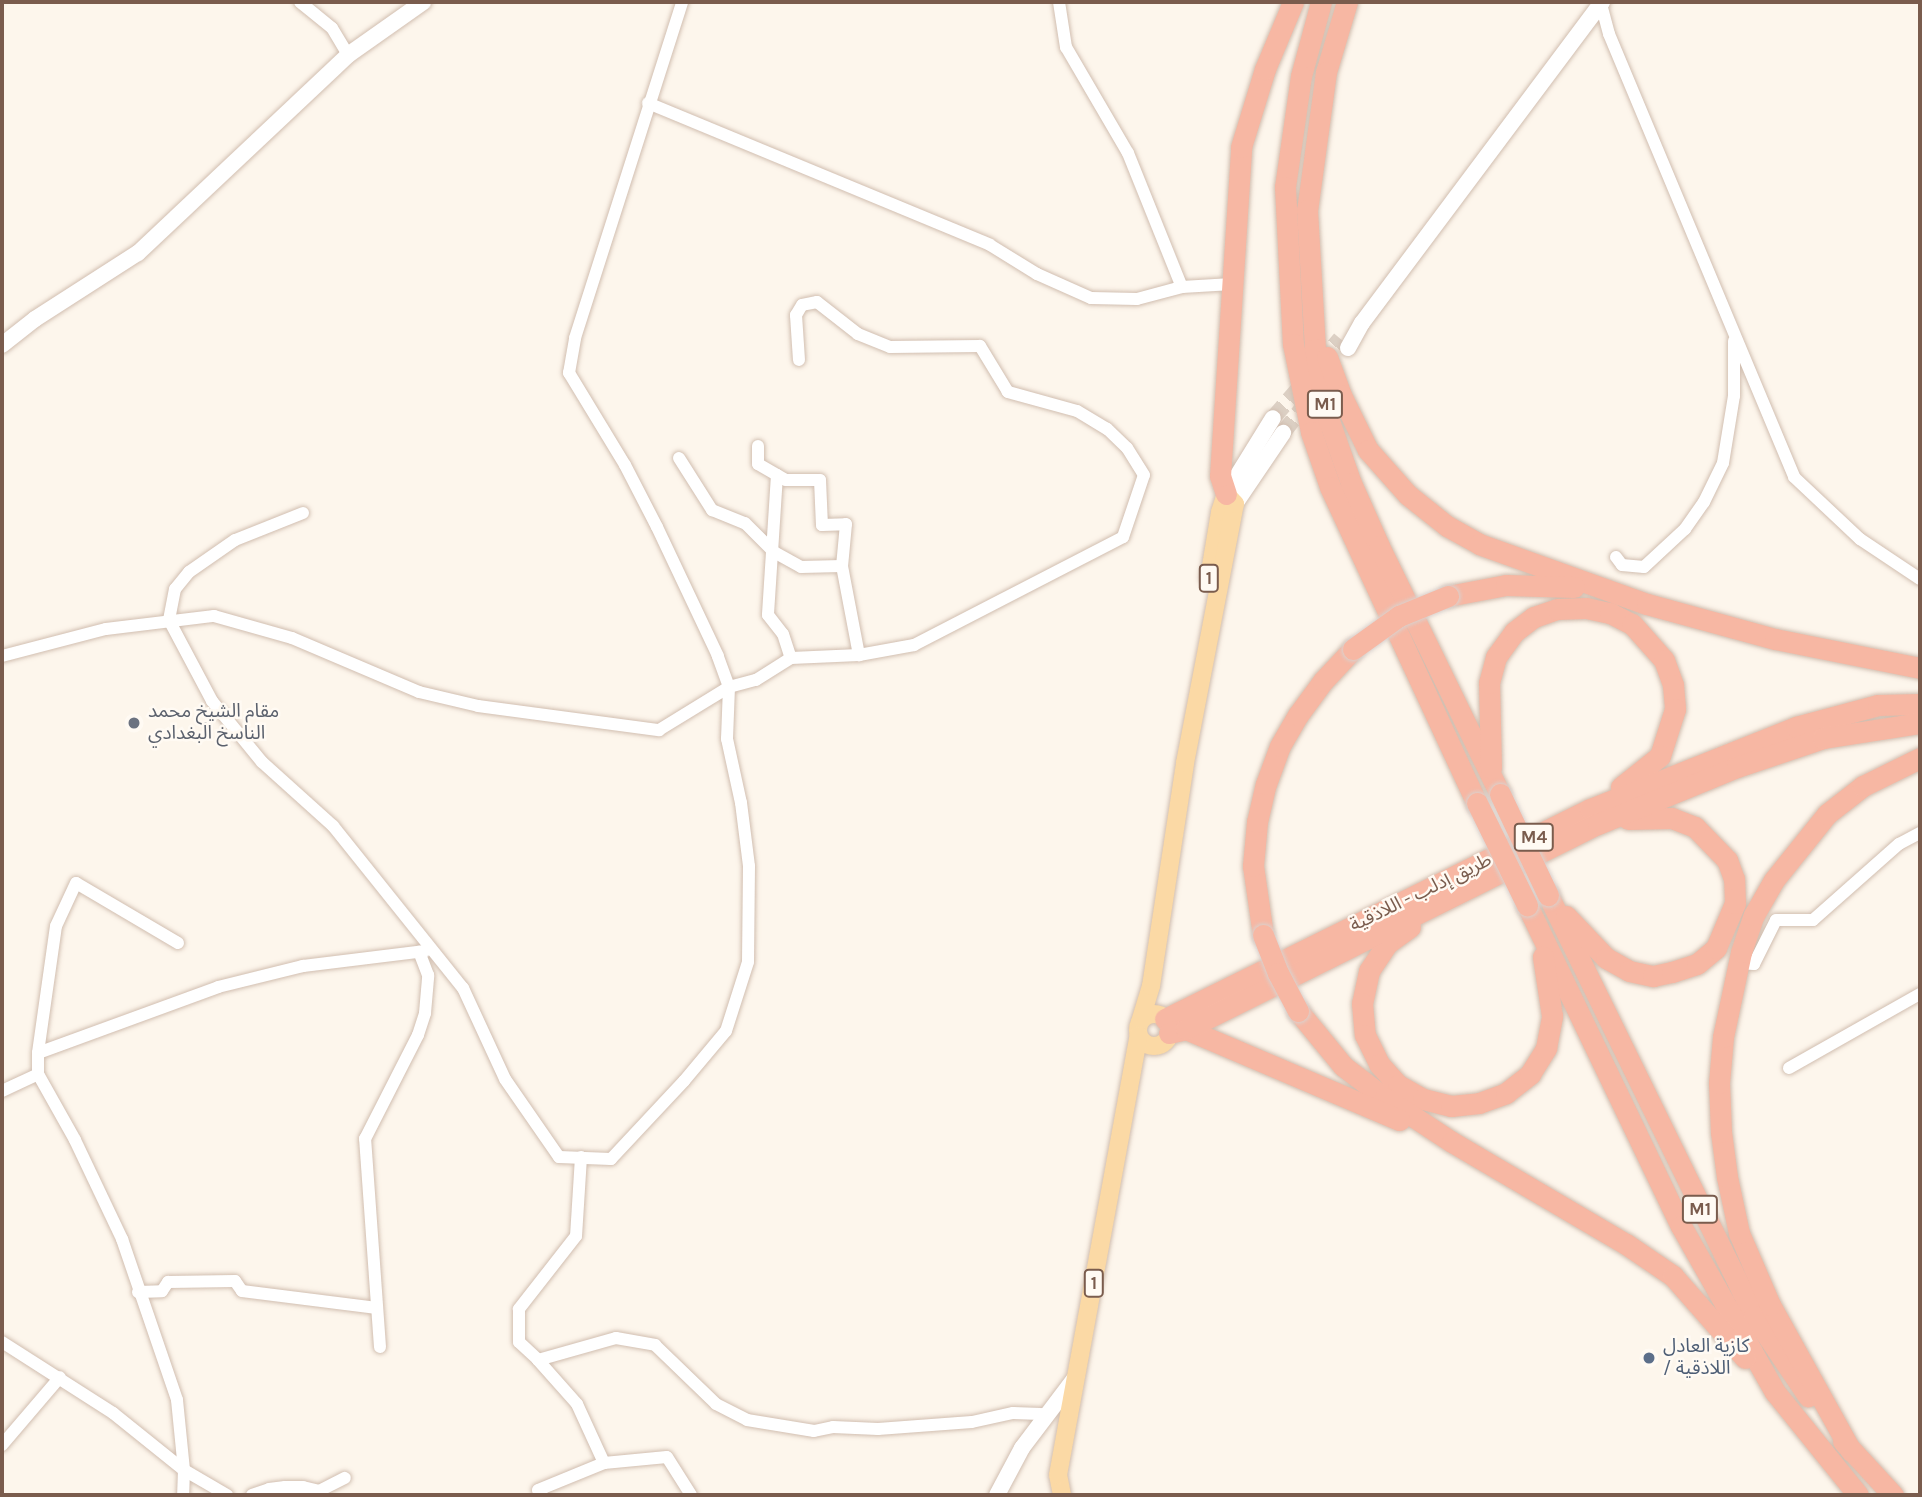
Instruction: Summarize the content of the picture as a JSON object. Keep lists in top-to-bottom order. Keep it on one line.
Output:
{"streets":{"highway":["M1","M4","طريق إدلب - اللاذقية"],"main road":["1"]},"crossings":[["1","طريق إدلب - اللاذقية"]],"places":["مقام الشيخ محمد الناسخ البغدادي","كازية العادل / اللاذقية"]}
